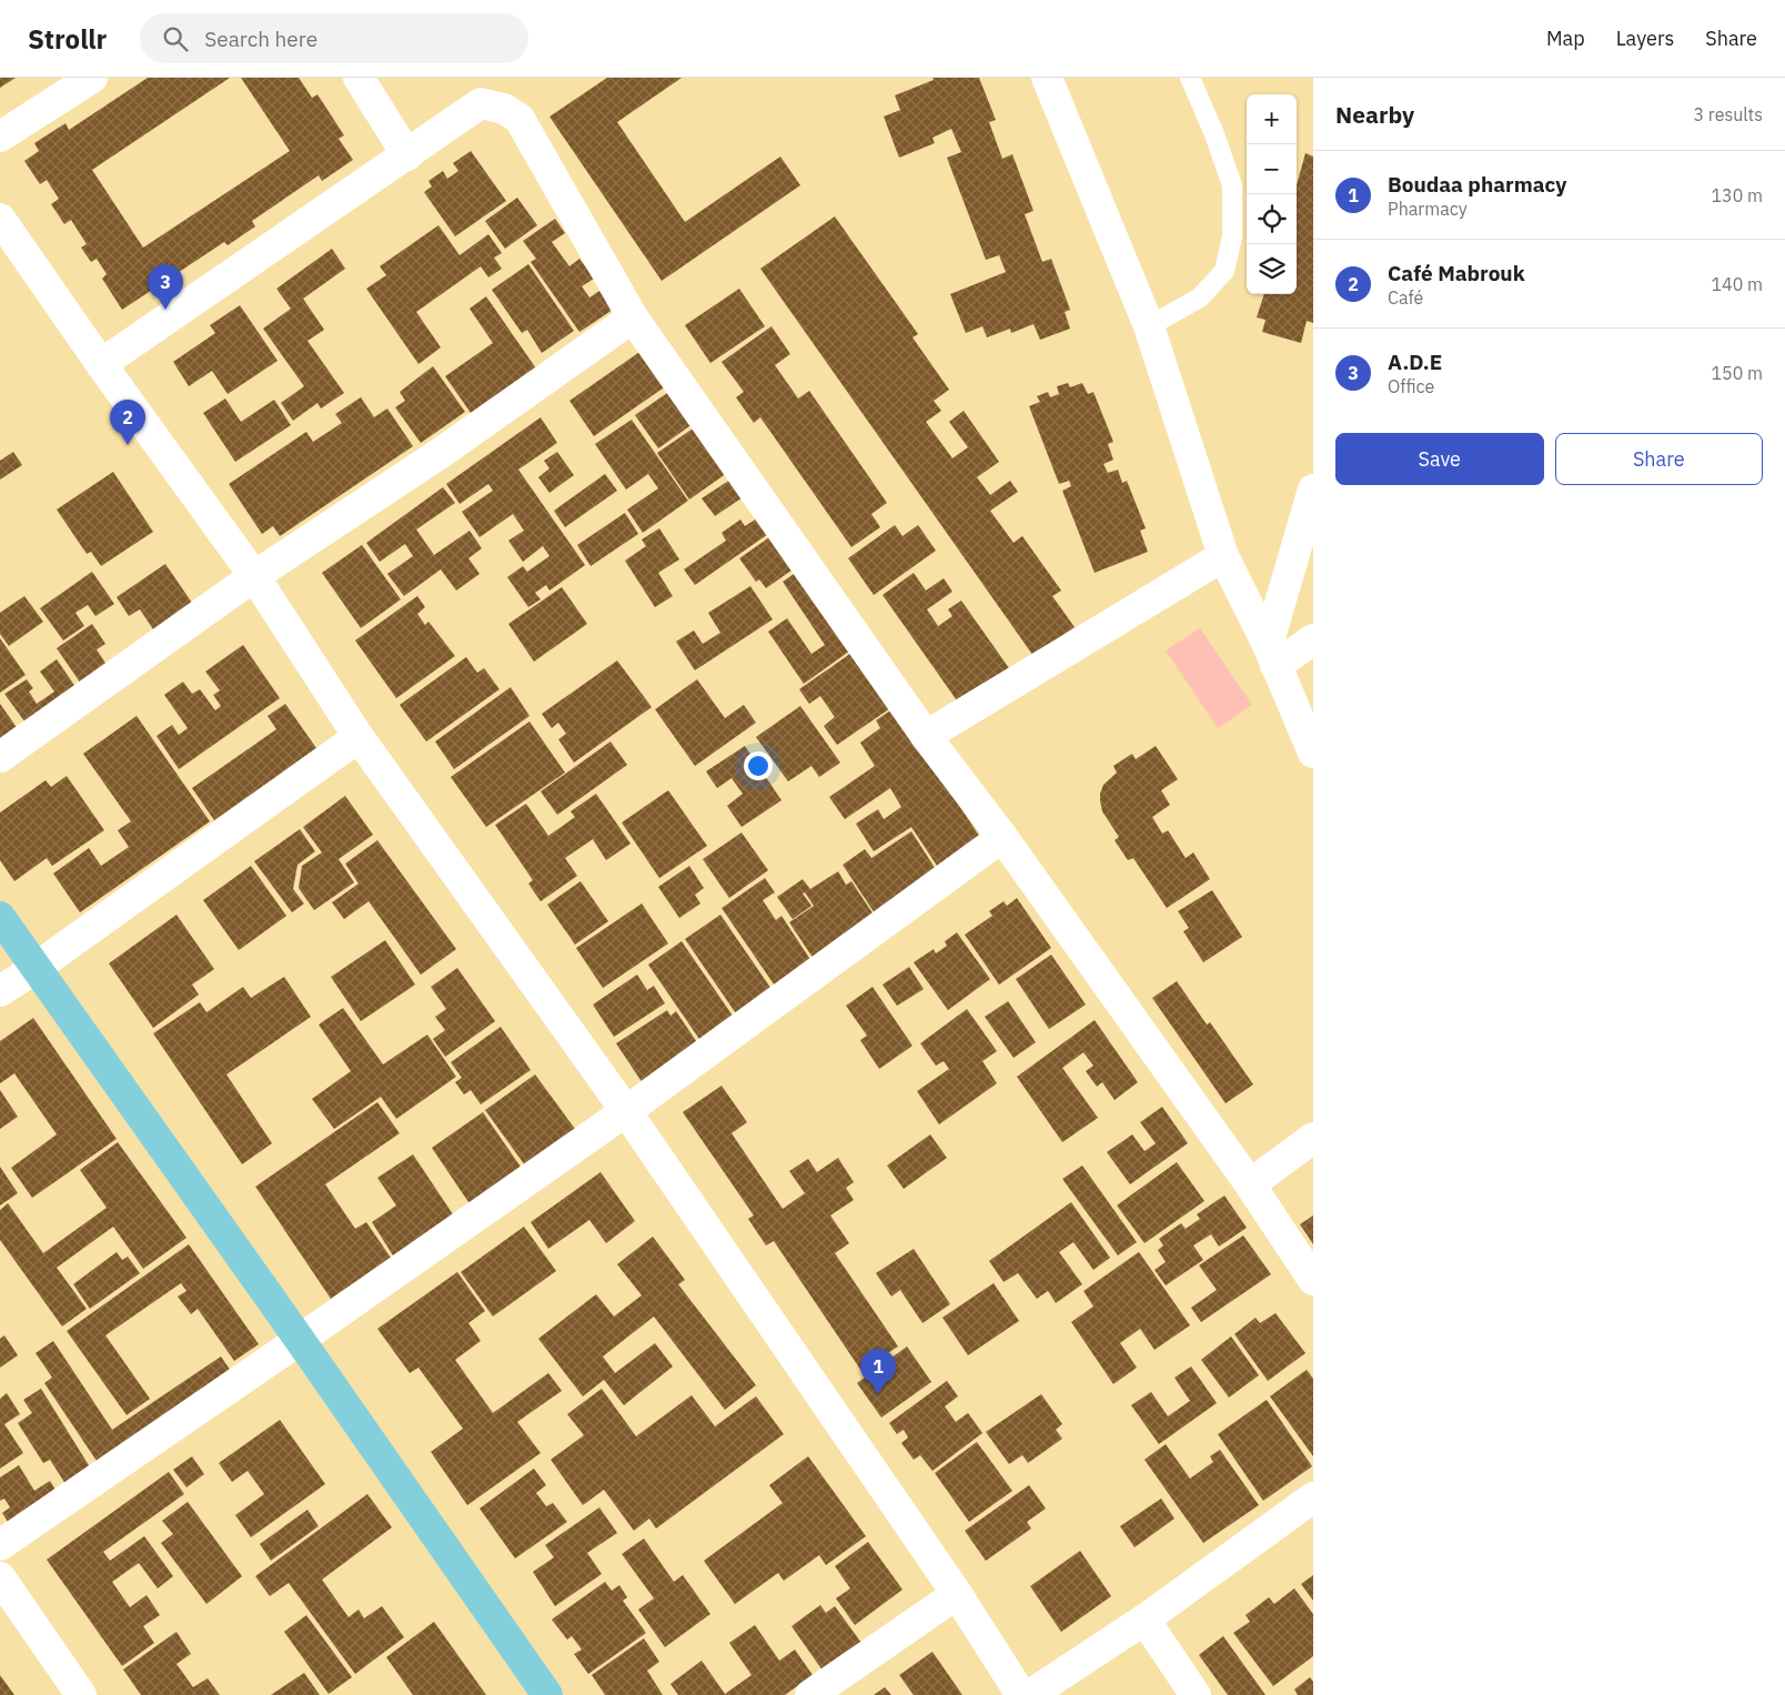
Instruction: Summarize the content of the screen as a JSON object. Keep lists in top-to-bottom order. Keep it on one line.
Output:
{"page":{"header":"Strollr","search":"Search here","nav":["Map","Layers","Share"],"heading":["Nearby","3 results"],"map_buttons":["+","−"],"list":[{"mark":"1","name":"Boudaa pharmacy","note":"Pharmacy","value":"130 m"},{"mark":"2","name":"Café Mabrouk","note":"Café","value":"140 m"},{"mark":"3","name":"A.D.E","note":"Office","value":"150 m"}],"pins":["3","2","1"],"buttons":["Save","Share"]}}
